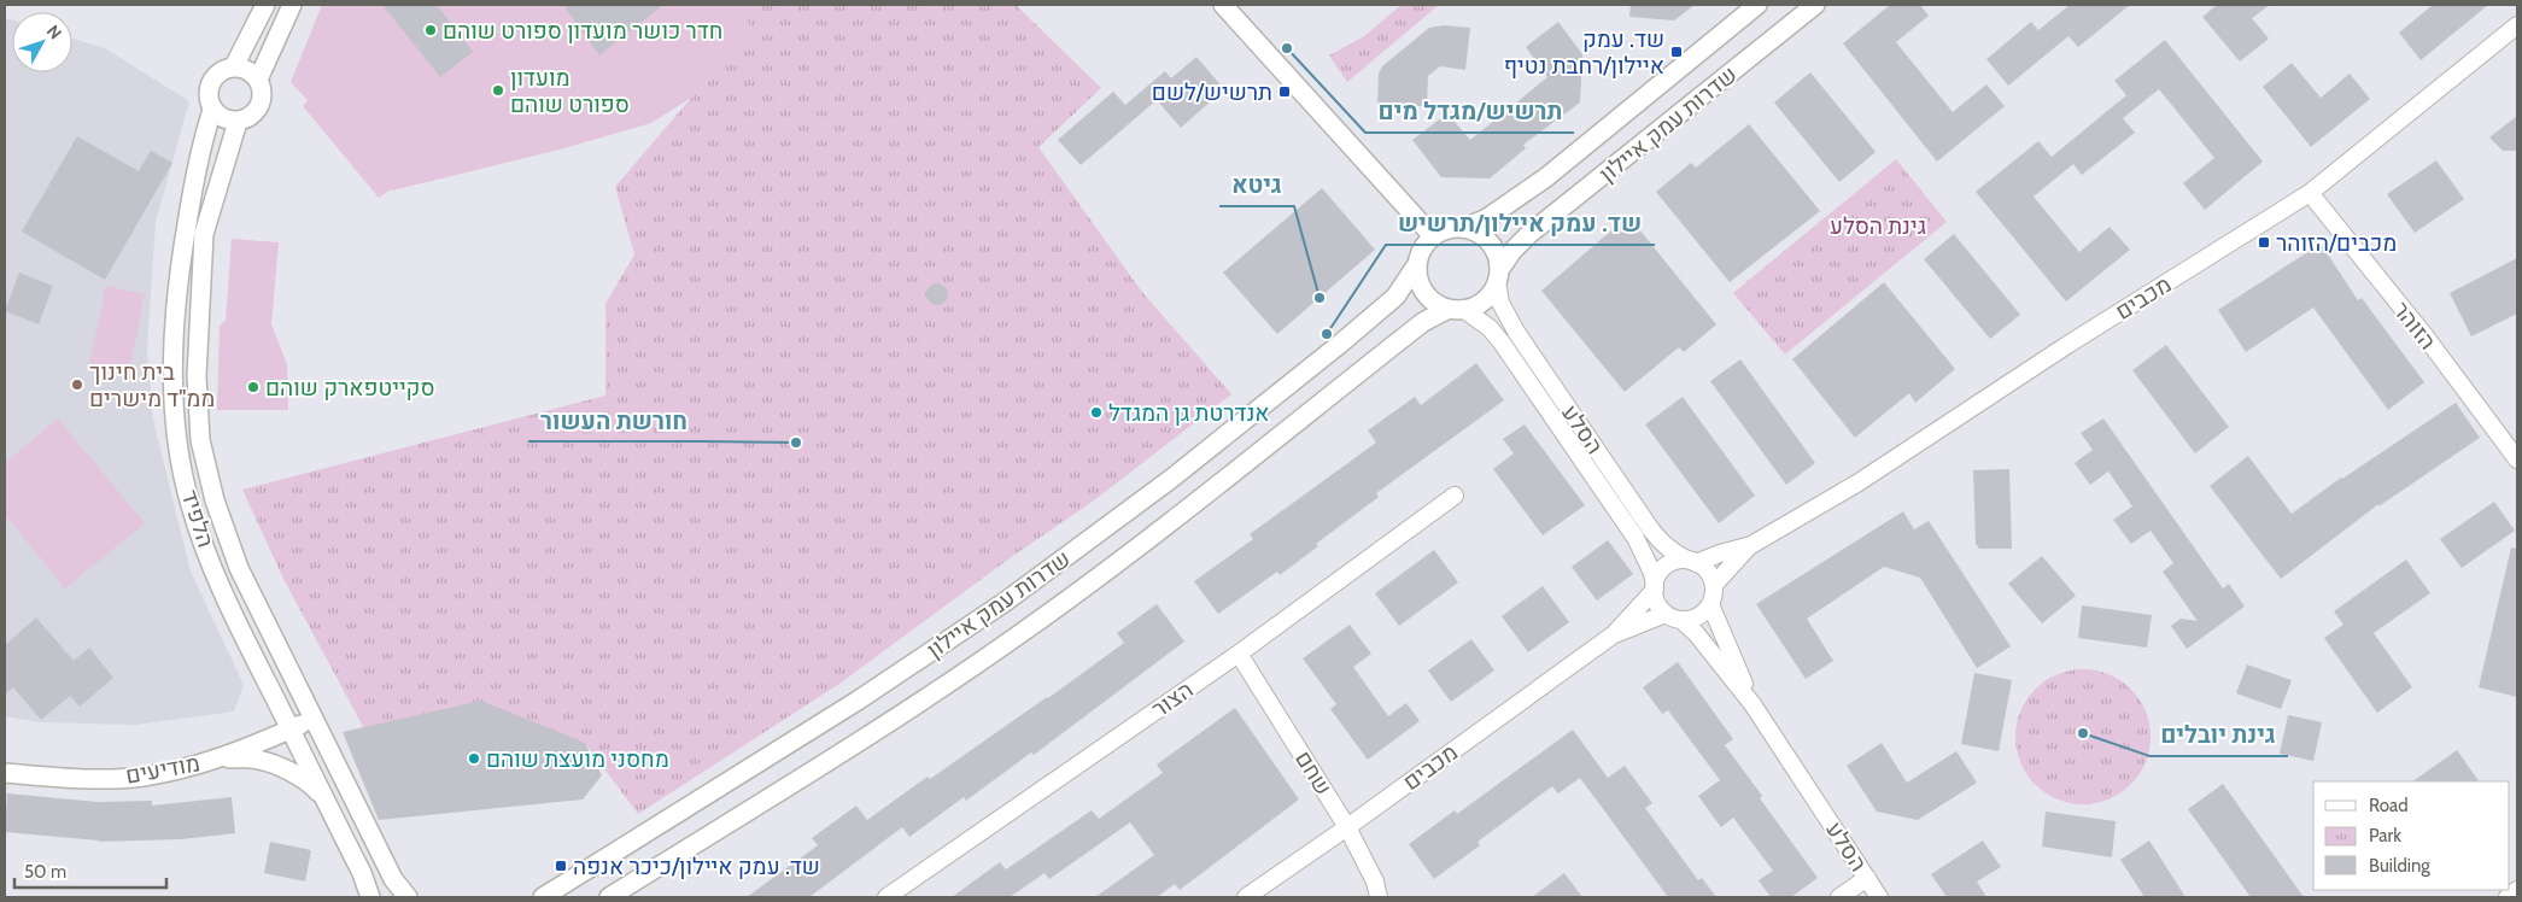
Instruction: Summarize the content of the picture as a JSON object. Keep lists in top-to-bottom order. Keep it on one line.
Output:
{"streets":{"main road":["שדרות עמק איילון","הלפיד","מודיעים"],"street":["מכבים","הזוהר","הסלע","הצור","שחם"]},"crossings":[["שדרות עמק איילון","הסלע"],["מכבים","הזוהר"],["מכבים","הסלע"],["מכבים","שחם"],["הלפיד","מודיעים"],["הצור","שחם"]],"parks":["גינת הסלע"],"places":{"other":["חדר כושר מועדון ספורט שוהם","תרשיש/מגדל מים","מועדון ספורט שוהם","גיטא","שד. עמק איילון/תרשיש","בית חינוך ממ\"ד מישרים","סקייטפארק שוהם","אנדרטת גן המגדל","חורשת העשור","גינת יובלים","מחסני מועצת שוהם"],"transit":["שד. עמק איילון/רחבת נטיף","תרשיש/לשם","מכבים/הזוהר","שד. עמק איילון/כיכר אנפה"]},"legend":["Road","Park","Building"],"scale_bar":"50 m","north":"top right"}
